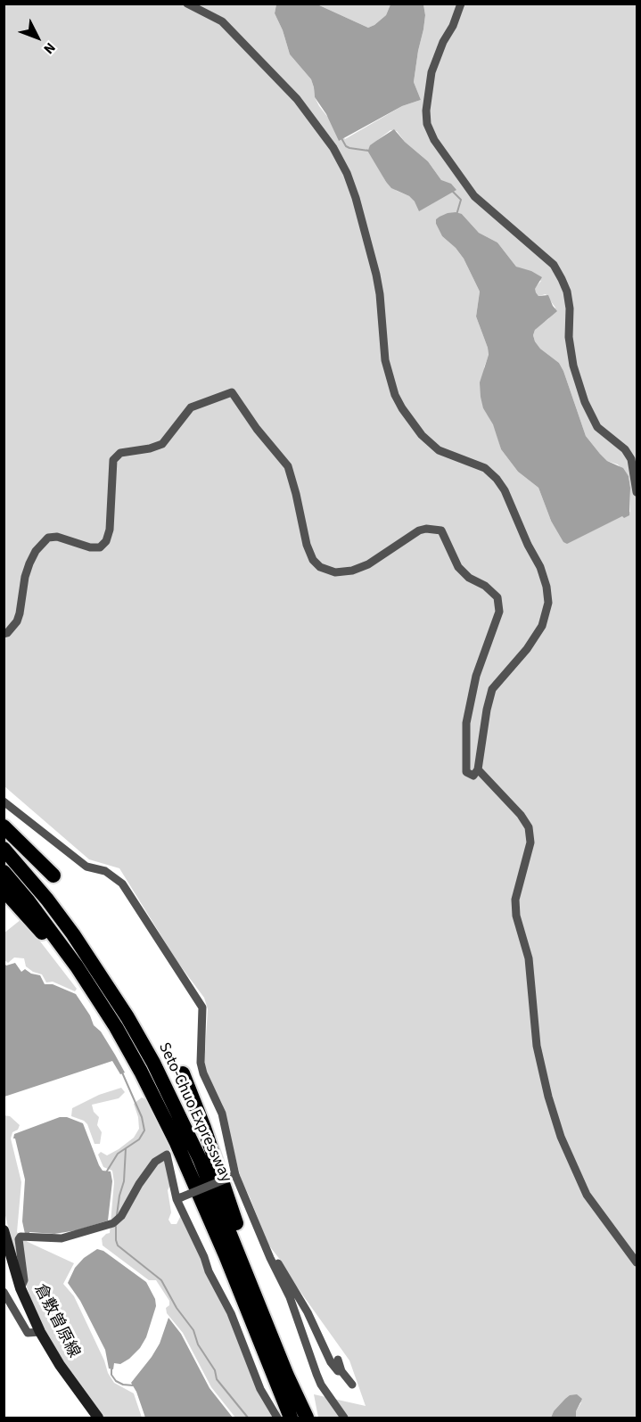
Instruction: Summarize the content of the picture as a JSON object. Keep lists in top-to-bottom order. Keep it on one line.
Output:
{"streets":{"highway":["Seto-Chuo Expressway"],"street":["倉敷曽原線"]},"north":"bottom right"}
